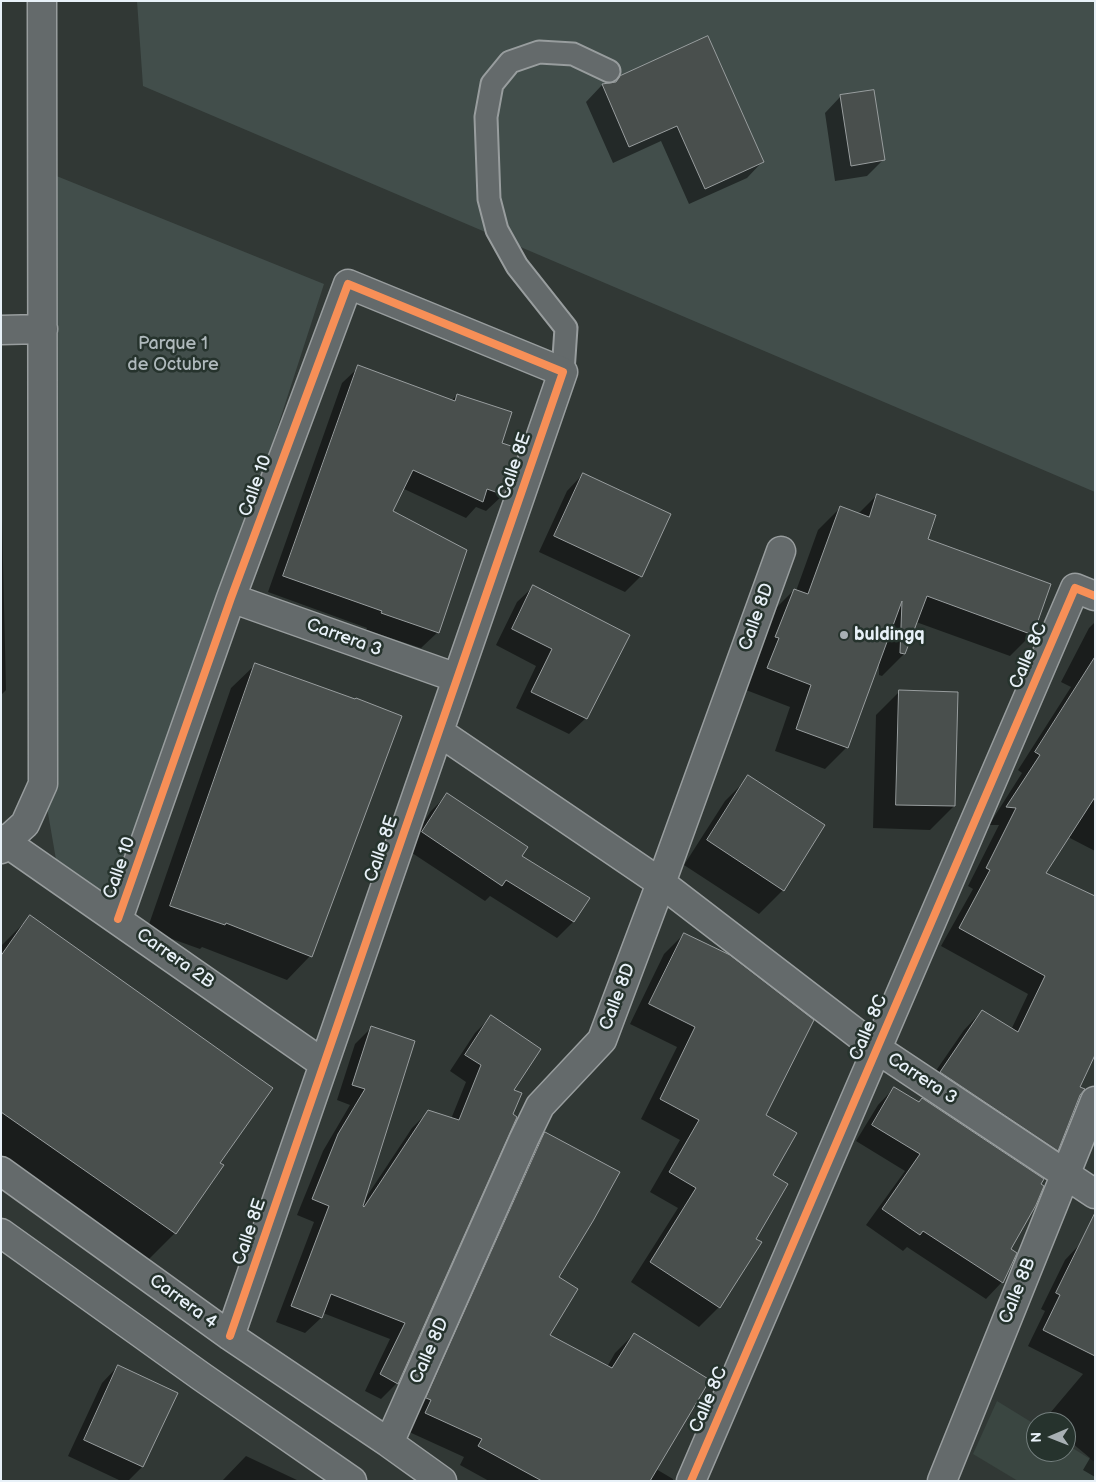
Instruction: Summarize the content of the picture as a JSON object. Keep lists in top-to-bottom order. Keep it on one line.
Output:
{"streets":{"street":["Calle 8E","Calle 10","Calle 8D","Carrera 3","Calle 8C","Carrera 2B","Calle 8B","Carrera 4"]},"crossings":[["Calle 8E","Calle 10"],["Calle 8E","Carrera 3"],["Calle 8E","Carrera 2B"],["Calle 8E","Carrera 4"],["Calle 10","Carrera 3"],["Calle 10","Carrera 2B"],["Calle 8D","Carrera 3"],["Calle 8D","Carrera 4"],["Carrera 3","Calle 8C"],["Carrera 3","Calle 8B"]],"parks":["Parque 1 de Octubre"],"places":["buldingq"],"north":"left"}
